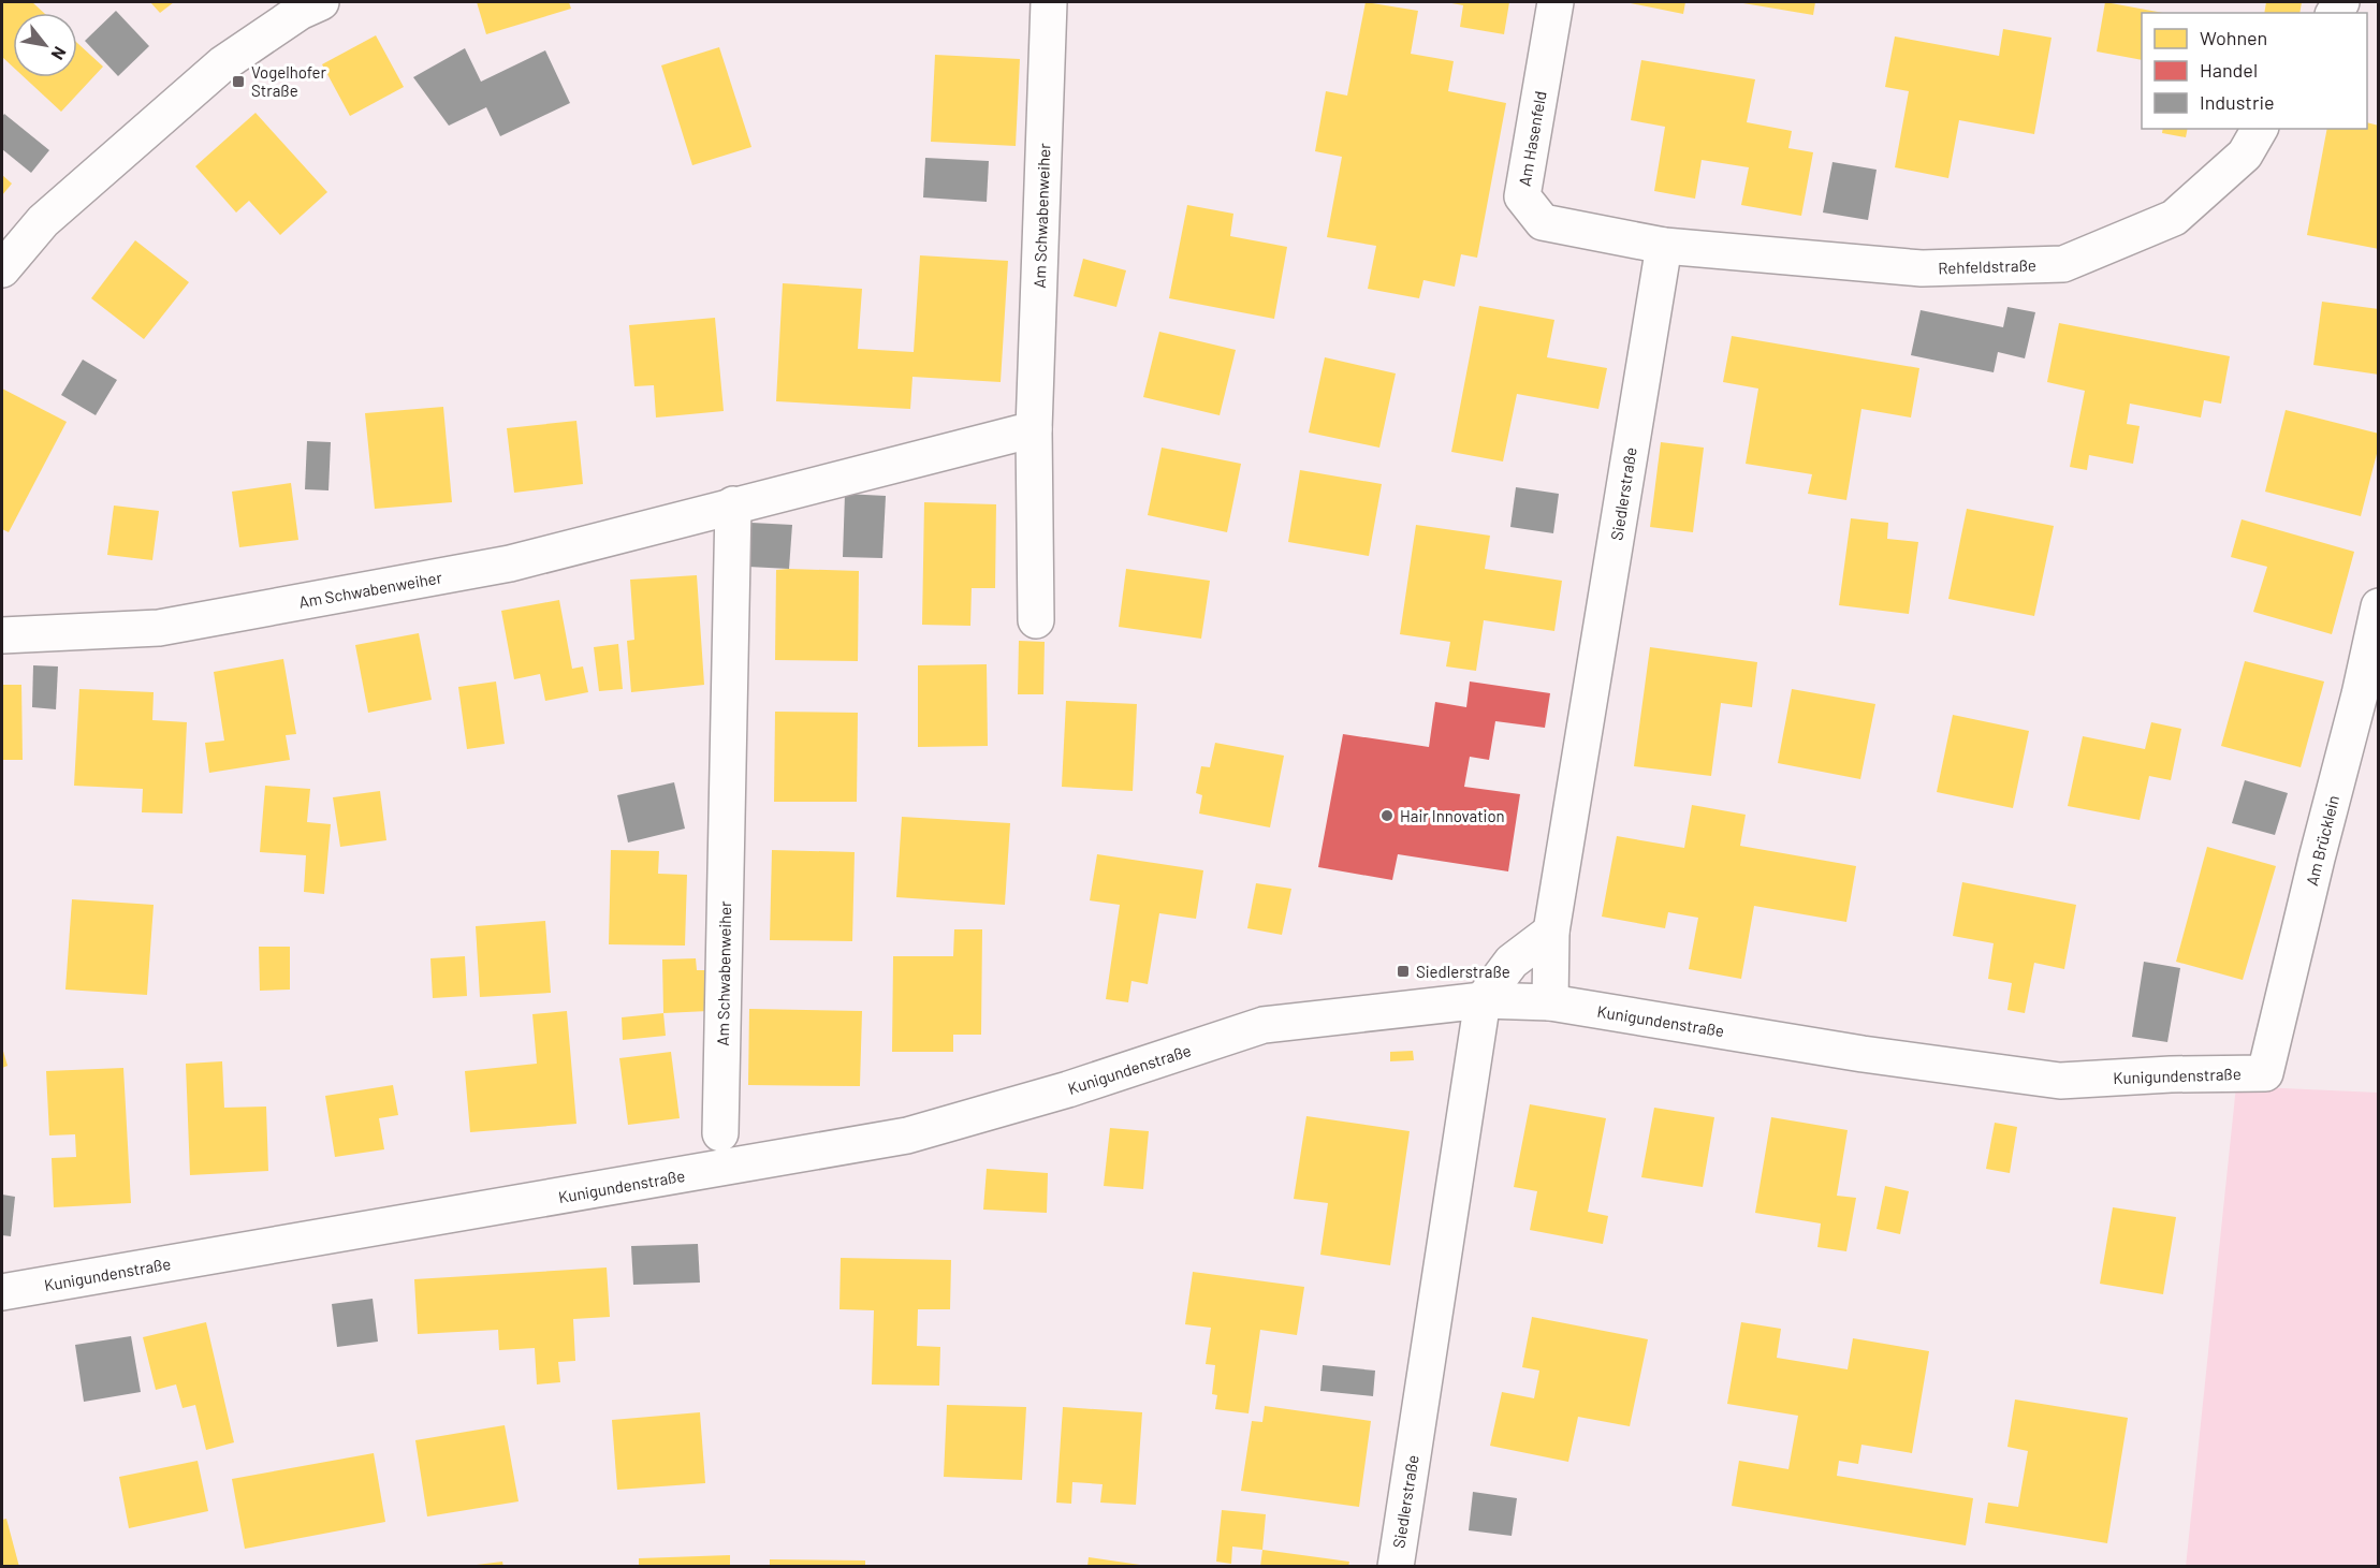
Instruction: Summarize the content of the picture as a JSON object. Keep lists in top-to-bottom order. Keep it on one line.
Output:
{"streets":{"street":["Am Hasenfeld","Am Schwabenweiher","Rehfeldstraße","Siedlerstraße","Am Brücklein","Kunigundenstraße"]},"crossings":[["Am Hasenfeld","Rehfeldstraße"],["Am Hasenfeld","Siedlerstraße"],["Rehfeldstraße","Siedlerstraße"],["Siedlerstraße","Kunigundenstraße"],["Am Brücklein","Kunigundenstraße"]],"places":{"transit":["Vogelhofer Straße","Siedlerstraße"],"other":["Hair Innovation"]},"legend":["Wohnen","Handel","Industrie"],"north":"bottom right"}
